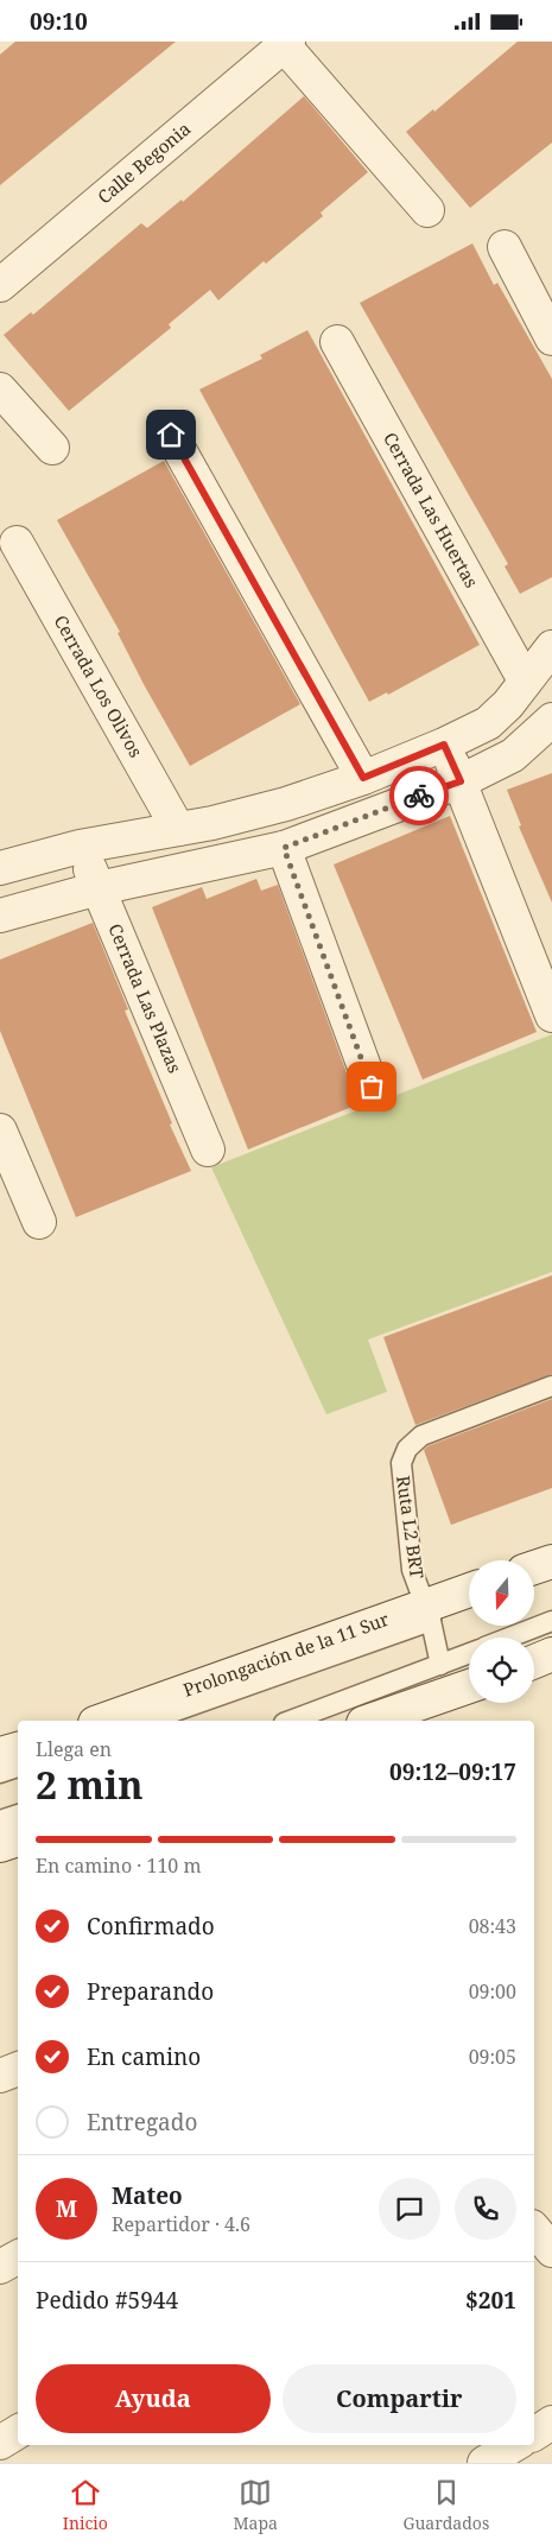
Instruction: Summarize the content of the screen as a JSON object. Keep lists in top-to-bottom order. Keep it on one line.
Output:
{"streets":{"street":["Calle Begonia","Cerrada Las Huertas","Cerrada Los Olivos","Cerrada Las Plazas","Prolongación de la 11 Sur"],"lane":["Ruta L2 BRT"]},"crossings":[["Ruta L2 BRT","Prolongación de la 11 Sur"]],"north":"bottom","page":{"status":"09:10","heading":["2 min","Llega en","09:12–09:17"],"panel":["Mateo","Repartidor · 4.6","Pedido #5944","$201"],"bar":"En camino · 110 m","list":[["Confirmado","08:43"],["Preparando","09:00"],["En camino","09:05"],"Entregado"],"round":"M","buttons":["Ayuda","Compartir"],"tabs":["Inicio","Mapa","Guardados"]}}
